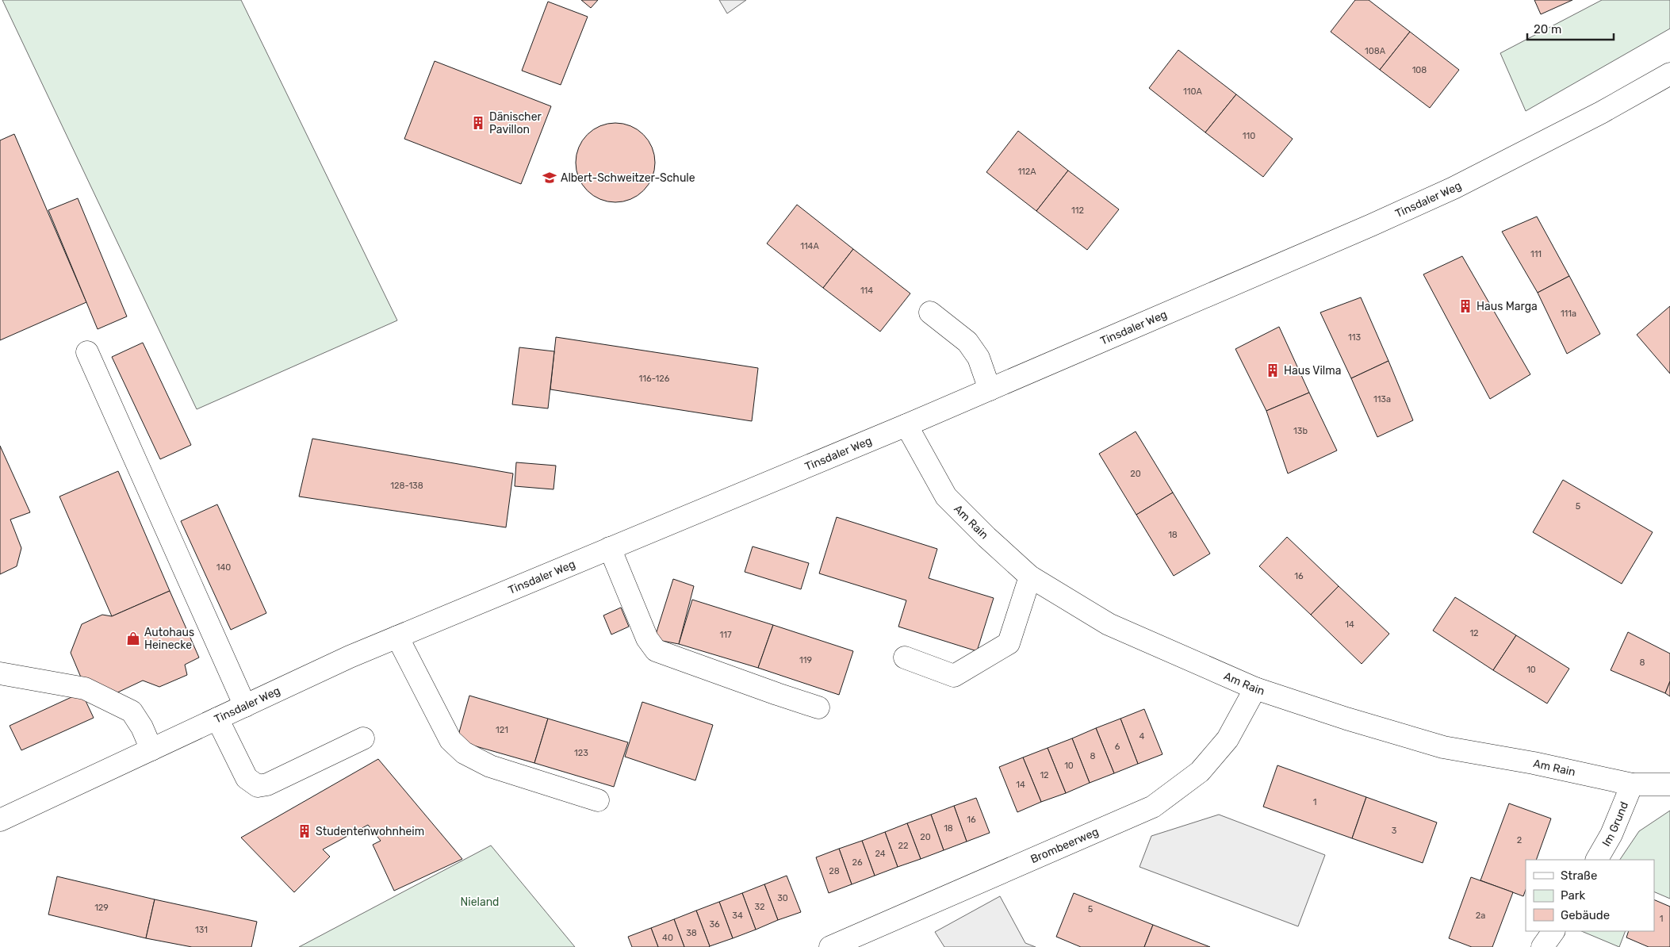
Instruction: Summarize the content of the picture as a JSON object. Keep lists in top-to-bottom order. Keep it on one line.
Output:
{"streets":{"street":["Tinsdaler Weg","Am Rain","Im Grund","Brombeerweg"]},"crossings":[["Tinsdaler Weg","Am Rain"],["Am Rain","Im Grund"],["Am Rain","Brombeerweg"]],"parks":["Nieland"],"places":{"building":["Dänischer Pavillon","Haus Marga","Haus Vilma","Studentenwohnheim"],"school or university":["Albert-Schweitzer-Schule"],"shop":["Autohaus Heinecke"]},"house_numbers":["108A","108","110A","110","112A","112","114A","111","114","111a","113","116-126","113a","13b","20","128-138","5","18","140","16","14","12","117","119","8","10","121","4","6","123","8","10","12","14","1","16","18","3","20","2","22","24","26","28","30","32","129","5","34","2a","1","36","131","38","40"],"legend":["Straße","Park","Gebäude"],"scale_bar":"20 m"}
